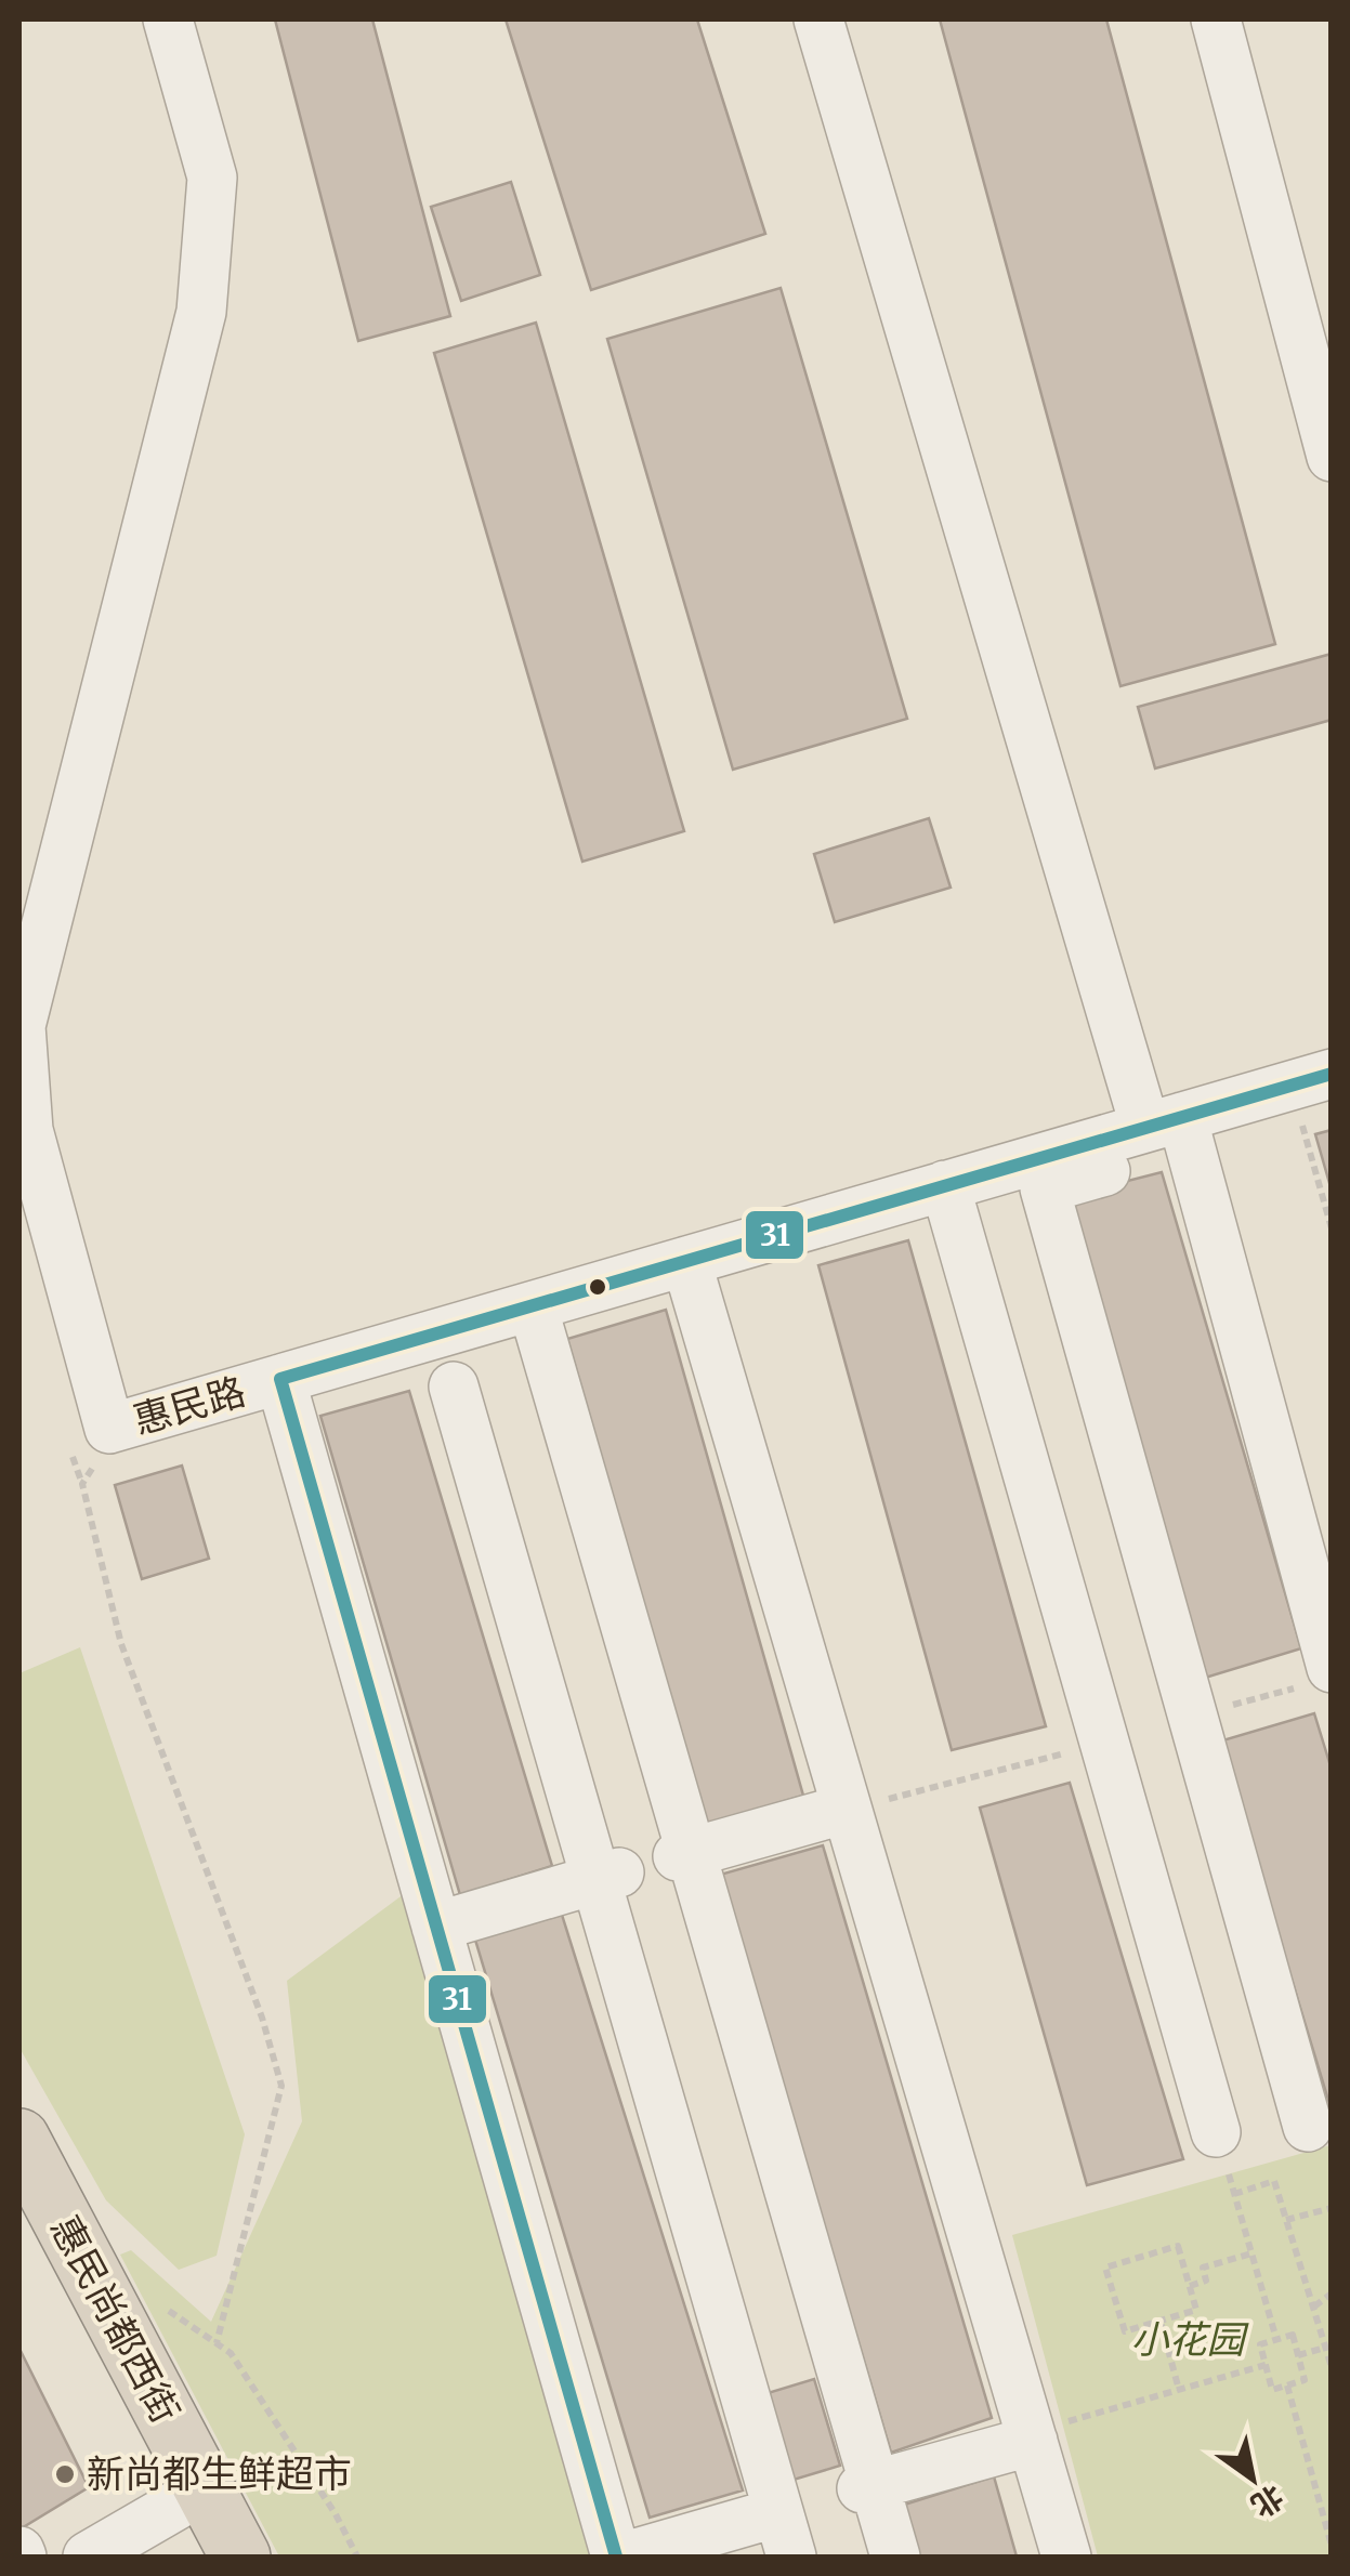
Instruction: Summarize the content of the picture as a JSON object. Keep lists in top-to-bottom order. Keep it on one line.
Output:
{"streets":{"highway":["惠民尚都西街"],"street":["惠民路"]},"parks":["小花园"],"places":["新尚都生鲜超市"],"lines":["transit line 31"],"north":"bottom right"}
